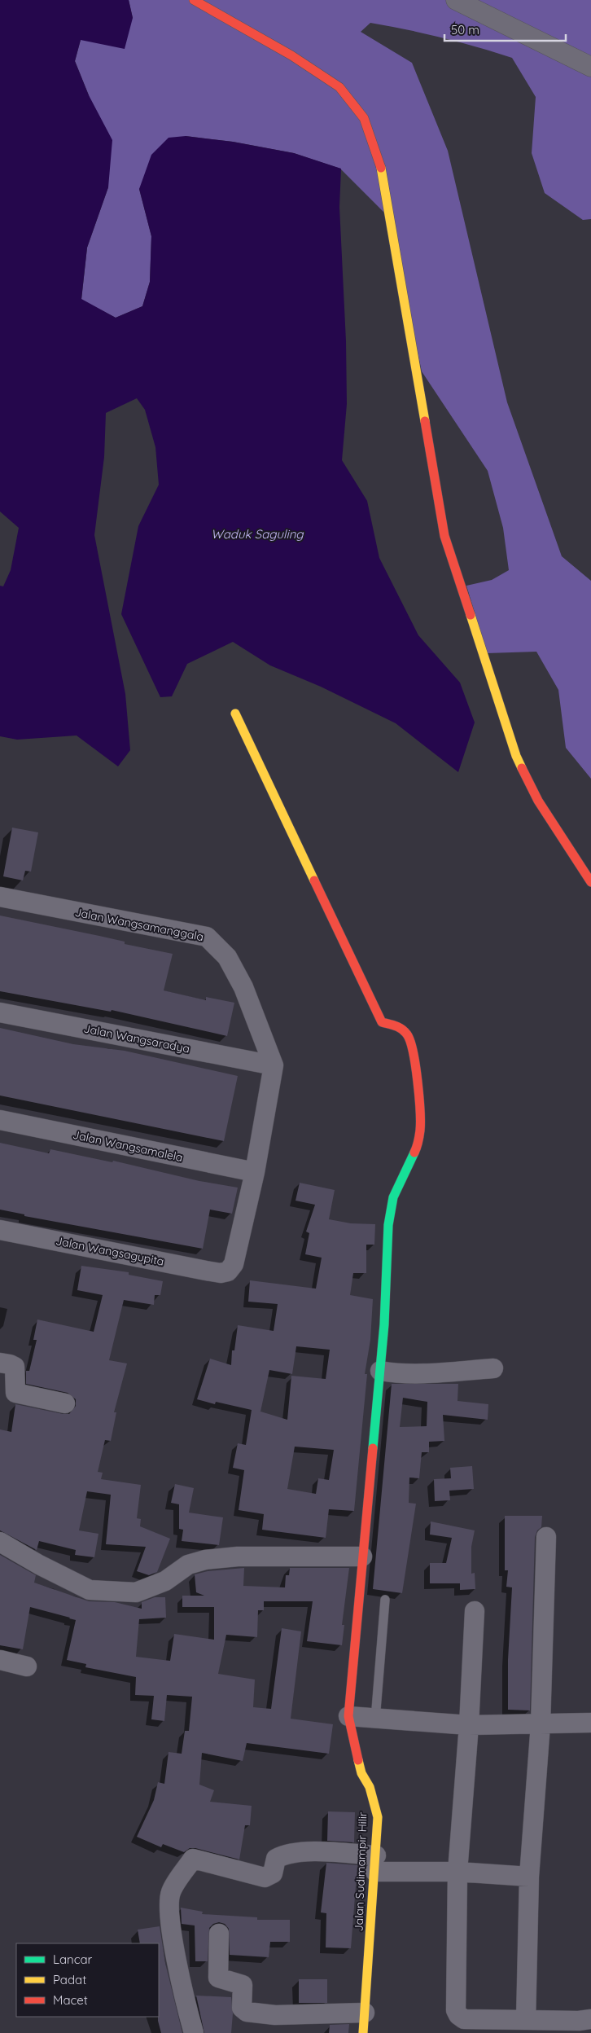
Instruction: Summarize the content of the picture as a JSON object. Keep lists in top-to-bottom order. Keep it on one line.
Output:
{"streets":{"street":["Jalan Wangsamanggala","Jalan Wangsaradya","Jalan Wangsamalela","Jalan Wangsagupita","Jalan Sudimampir Hilir"]},"crossings":[["Jalan Wangsamanggala","Jalan Wangsaradya"],["Jalan Wangsamalela","Jalan Wangsagupita"]],"water":["Waduk Saguling"],"legend":["Lancar","Padat","Macet"],"scale_bar":"50 m"}
